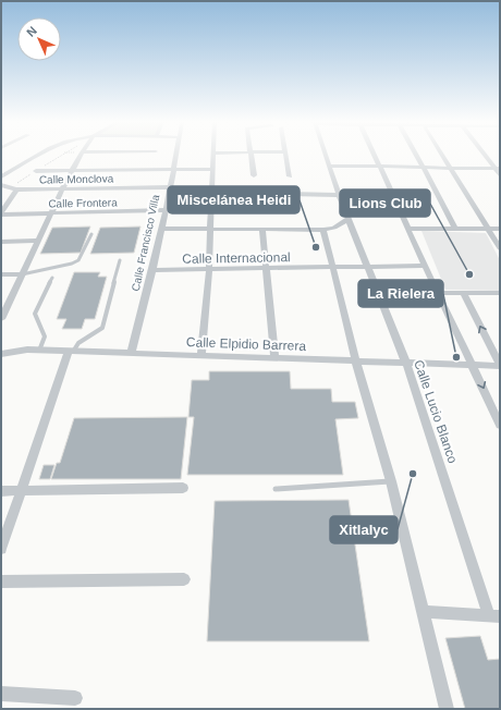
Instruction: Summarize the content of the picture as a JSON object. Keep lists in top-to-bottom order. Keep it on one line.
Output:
{"streets":{"street":["Calle Monclova","Calle Frontera","Calle Francisco Villa","Calle Internacional","Calle Elpidio Barrera","Calle Lucio Blanco"]},"crossings":[["Calle Monclova","Calle Francisco Villa"],["Calle Frontera","Calle Francisco Villa"],["Calle Francisco Villa","Calle Internacional"],["Calle Francisco Villa","Calle Elpidio Barrera"],["Calle Internacional","Calle Lucio Blanco"],["Calle Elpidio Barrera","Calle Lucio Blanco"]],"places":["Miscelánea Heidi","Lions Club","La Rielera","Xitlalyc"],"north":"top left"}
